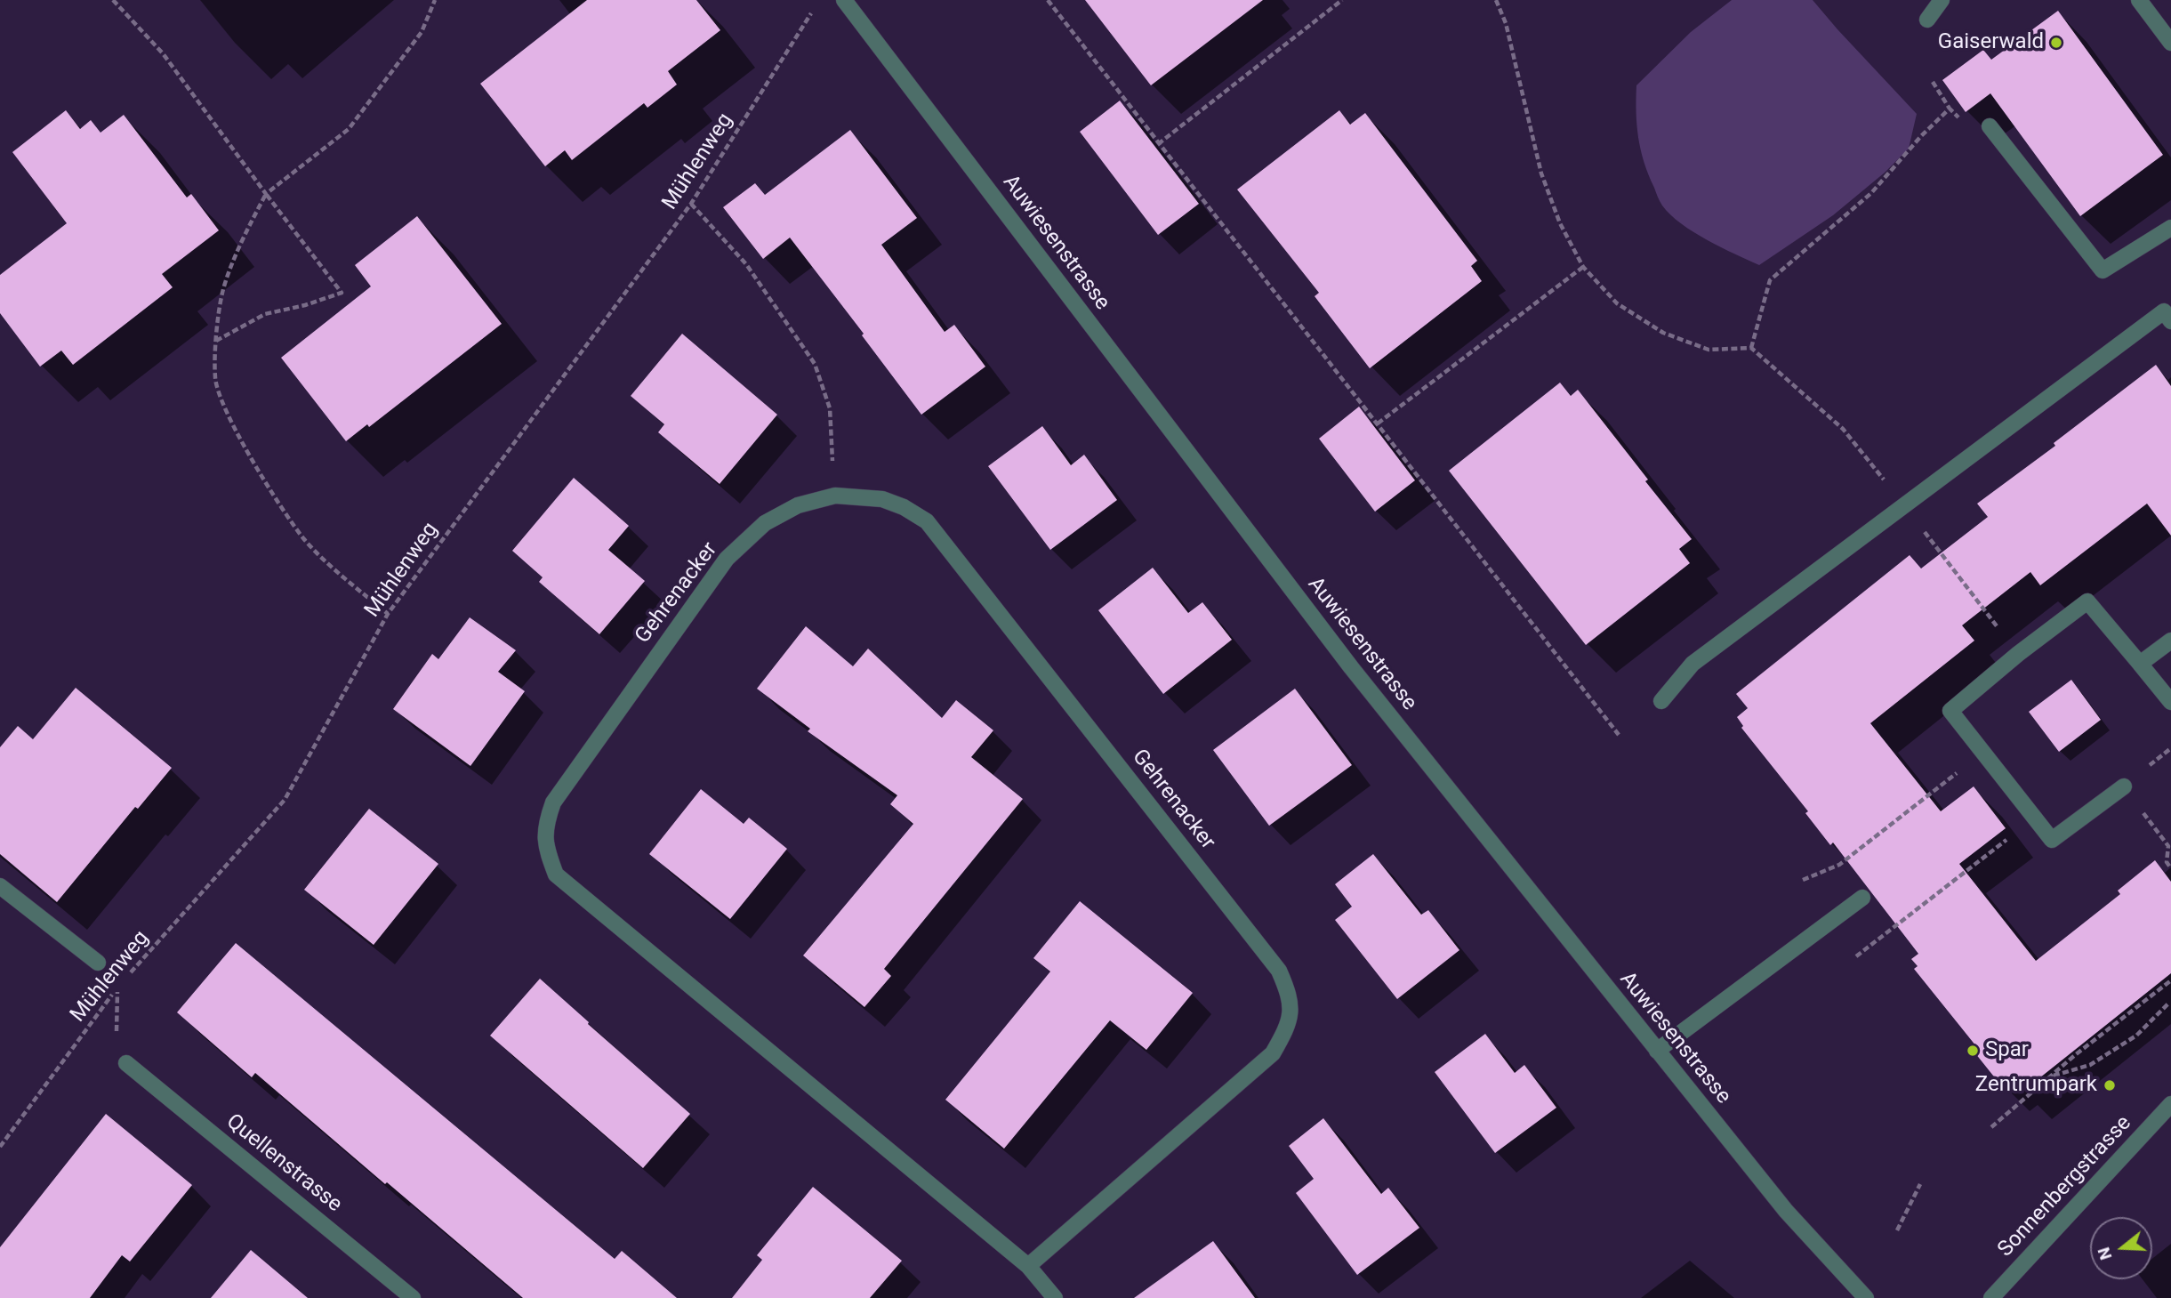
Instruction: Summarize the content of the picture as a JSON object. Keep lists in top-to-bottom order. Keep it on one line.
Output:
{"streets":{"street":["Auwiesenstrasse","Gehrenacker","Quellenstrasse","Sonnenbergstrasse"],"path":["Mühlenweg"]},"places":["Gaiserwald","Spar","Zentrumpark"],"north":"left"}
